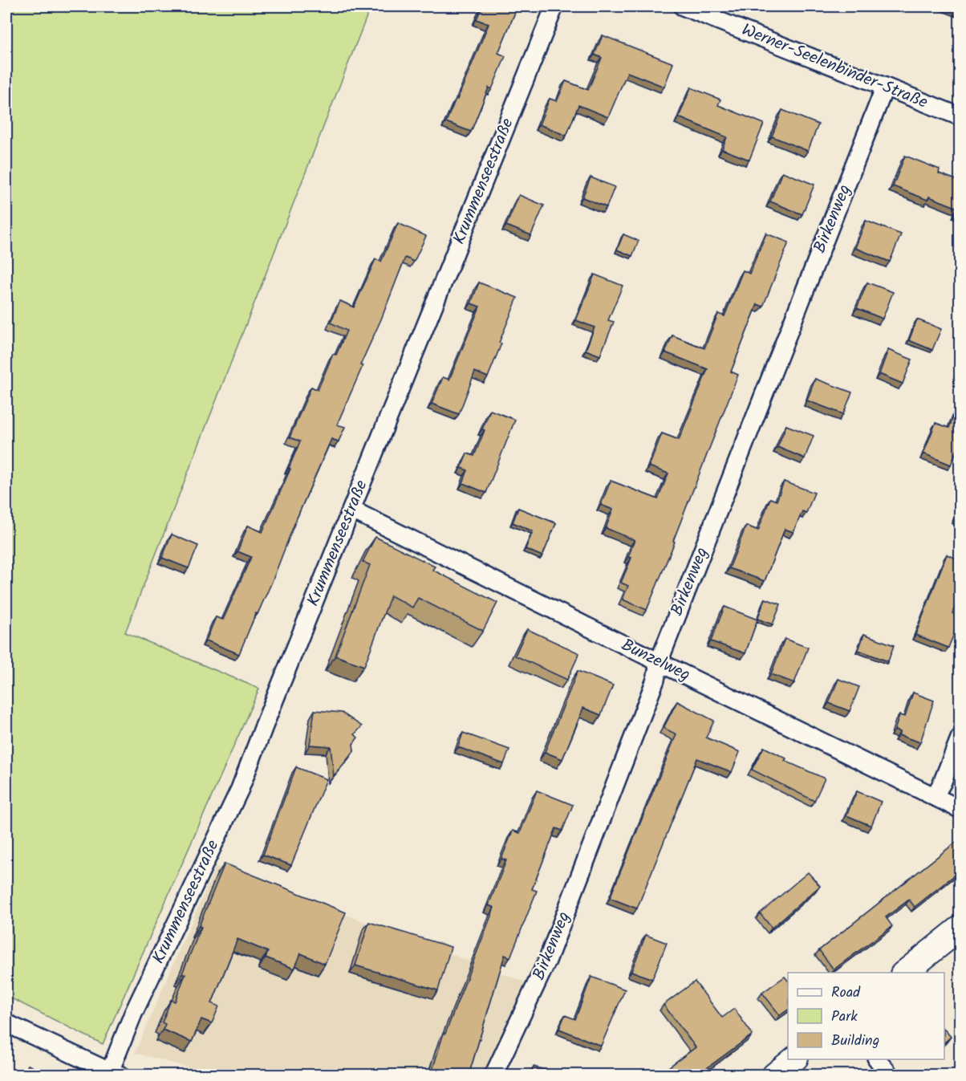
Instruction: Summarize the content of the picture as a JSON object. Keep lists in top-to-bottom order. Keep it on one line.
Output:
{"streets":{"street":["Werner-Seelenbinder-Straße","Krummenseestraße","Birkenweg","Bunzelweg"]},"crossings":[["Werner-Seelenbinder-Straße","Birkenweg"],["Krummenseestraße","Bunzelweg"],["Birkenweg","Bunzelweg"]],"legend":["Road","Park","Building"]}
